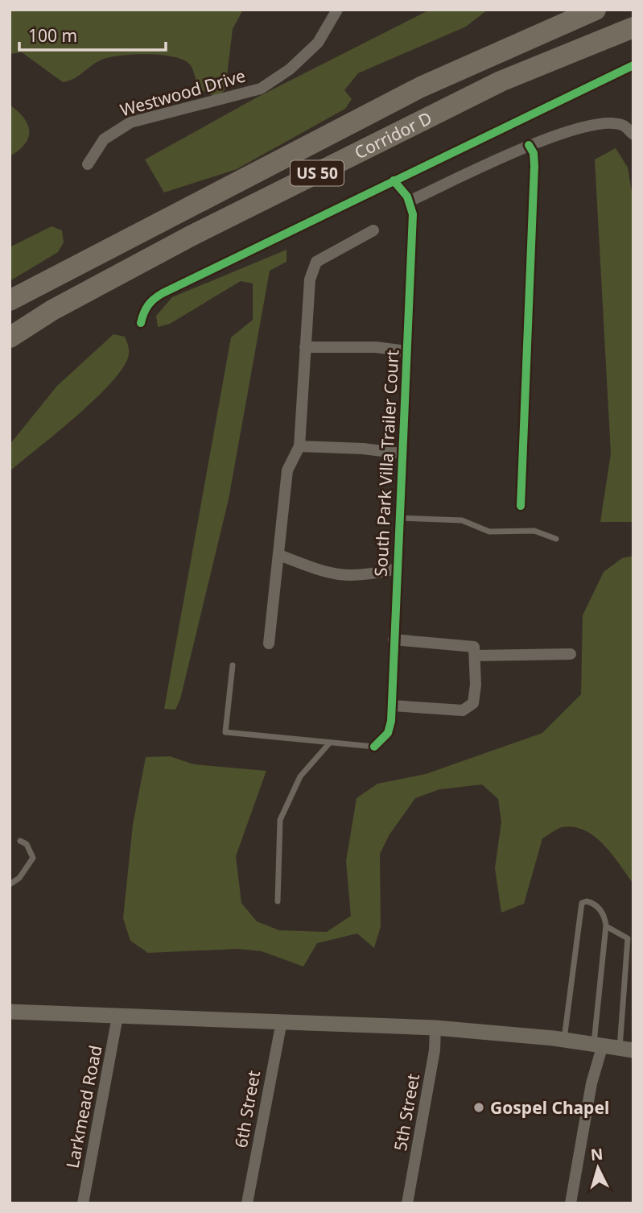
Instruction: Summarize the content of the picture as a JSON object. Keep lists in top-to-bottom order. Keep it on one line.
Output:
{"streets":{"highway":["Corridor D","US 50"],"street":["Westwood Drive","South Park Villa Trailer Court","Larkmead Road","6th Street","5th Street"]},"places":["Gospel Chapel"],"scale_bar":"100 m","north":"top"}
